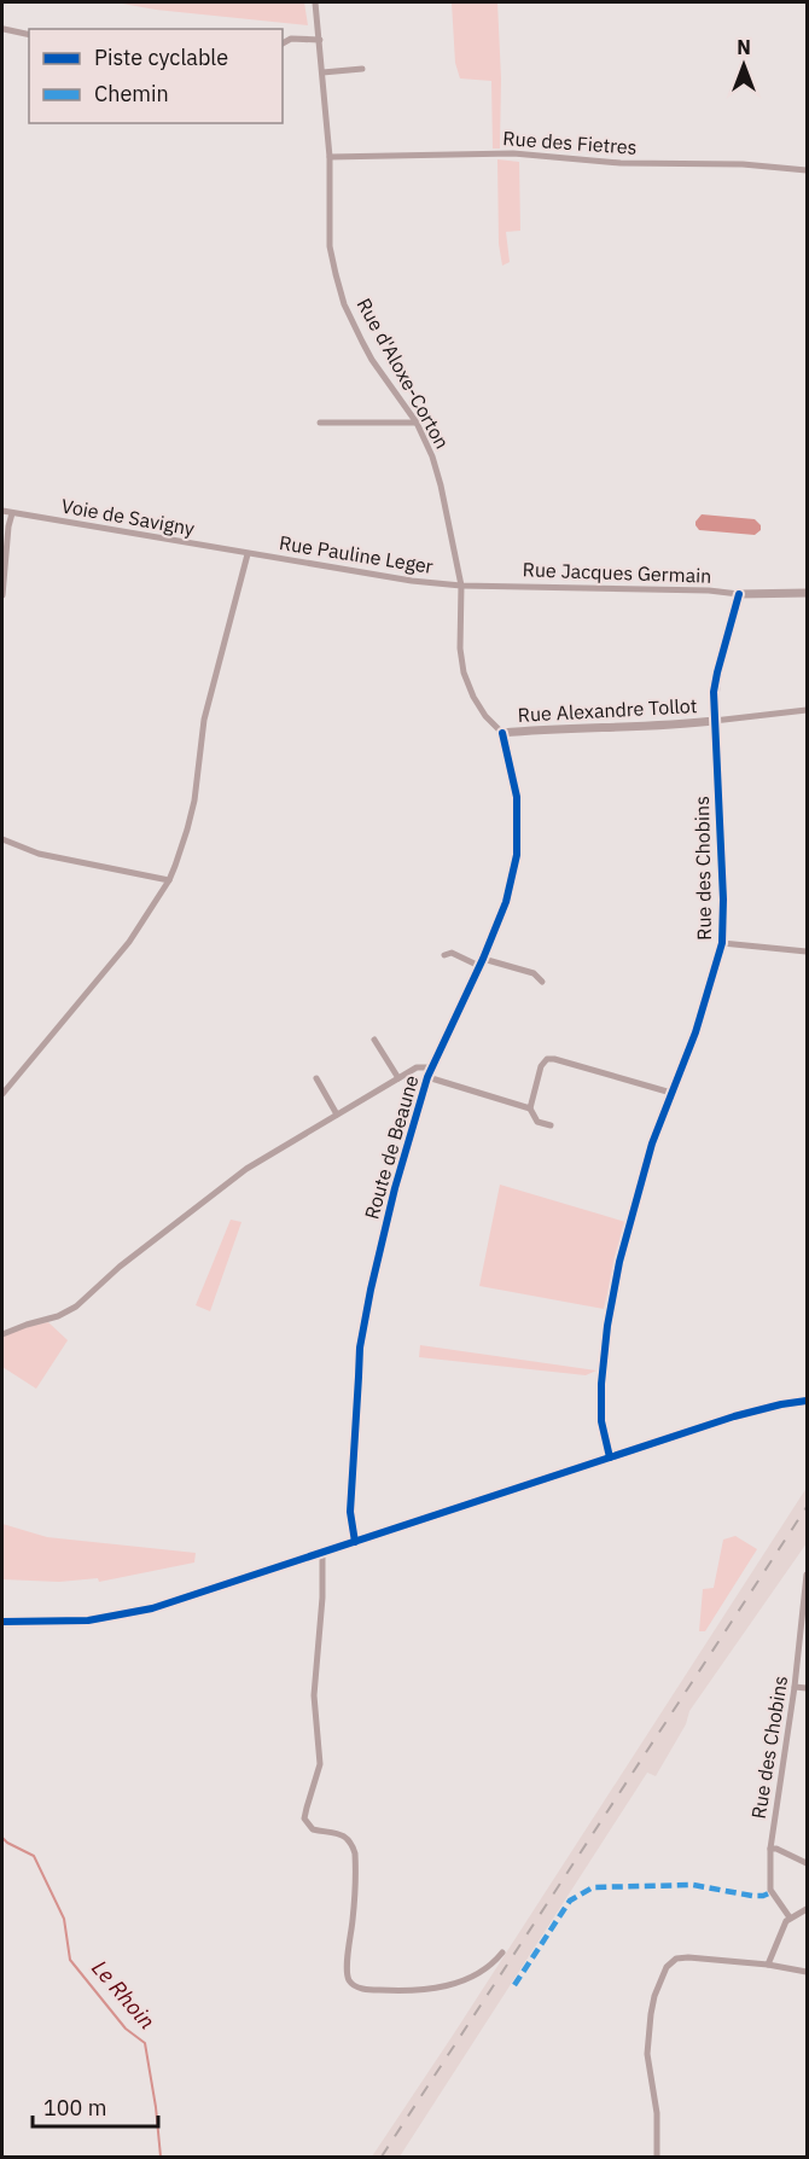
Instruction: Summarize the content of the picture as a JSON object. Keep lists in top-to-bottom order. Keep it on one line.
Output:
{"streets":{"street":["Rue des Fietres","Rue d'Aloxe-Corton","Voie de Savigny","Rue Pauline Leger","Rue Jacques Germain","Rue Alexandre Tollot","Rue des Chobins","Route de Beaune"]},"crossings":[["Rue des Fietres","Rue d'Aloxe-Corton"],["Rue d'Aloxe-Corton","Rue Pauline Leger"],["Rue d'Aloxe-Corton","Rue Jacques Germain"],["Rue d'Aloxe-Corton","Rue Alexandre Tollot"],["Rue d'Aloxe-Corton","Route de Beaune"],["Voie de Savigny","Rue Pauline Leger"],["Rue Pauline Leger","Rue Jacques Germain"],["Rue Alexandre Tollot","Rue des Chobins"],["Rue Alexandre Tollot","Route de Beaune"]],"water":["Le Rhoin"],"legend":["Piste cyclable","Chemin"],"scale_bar":"100 m","north":"top"}
